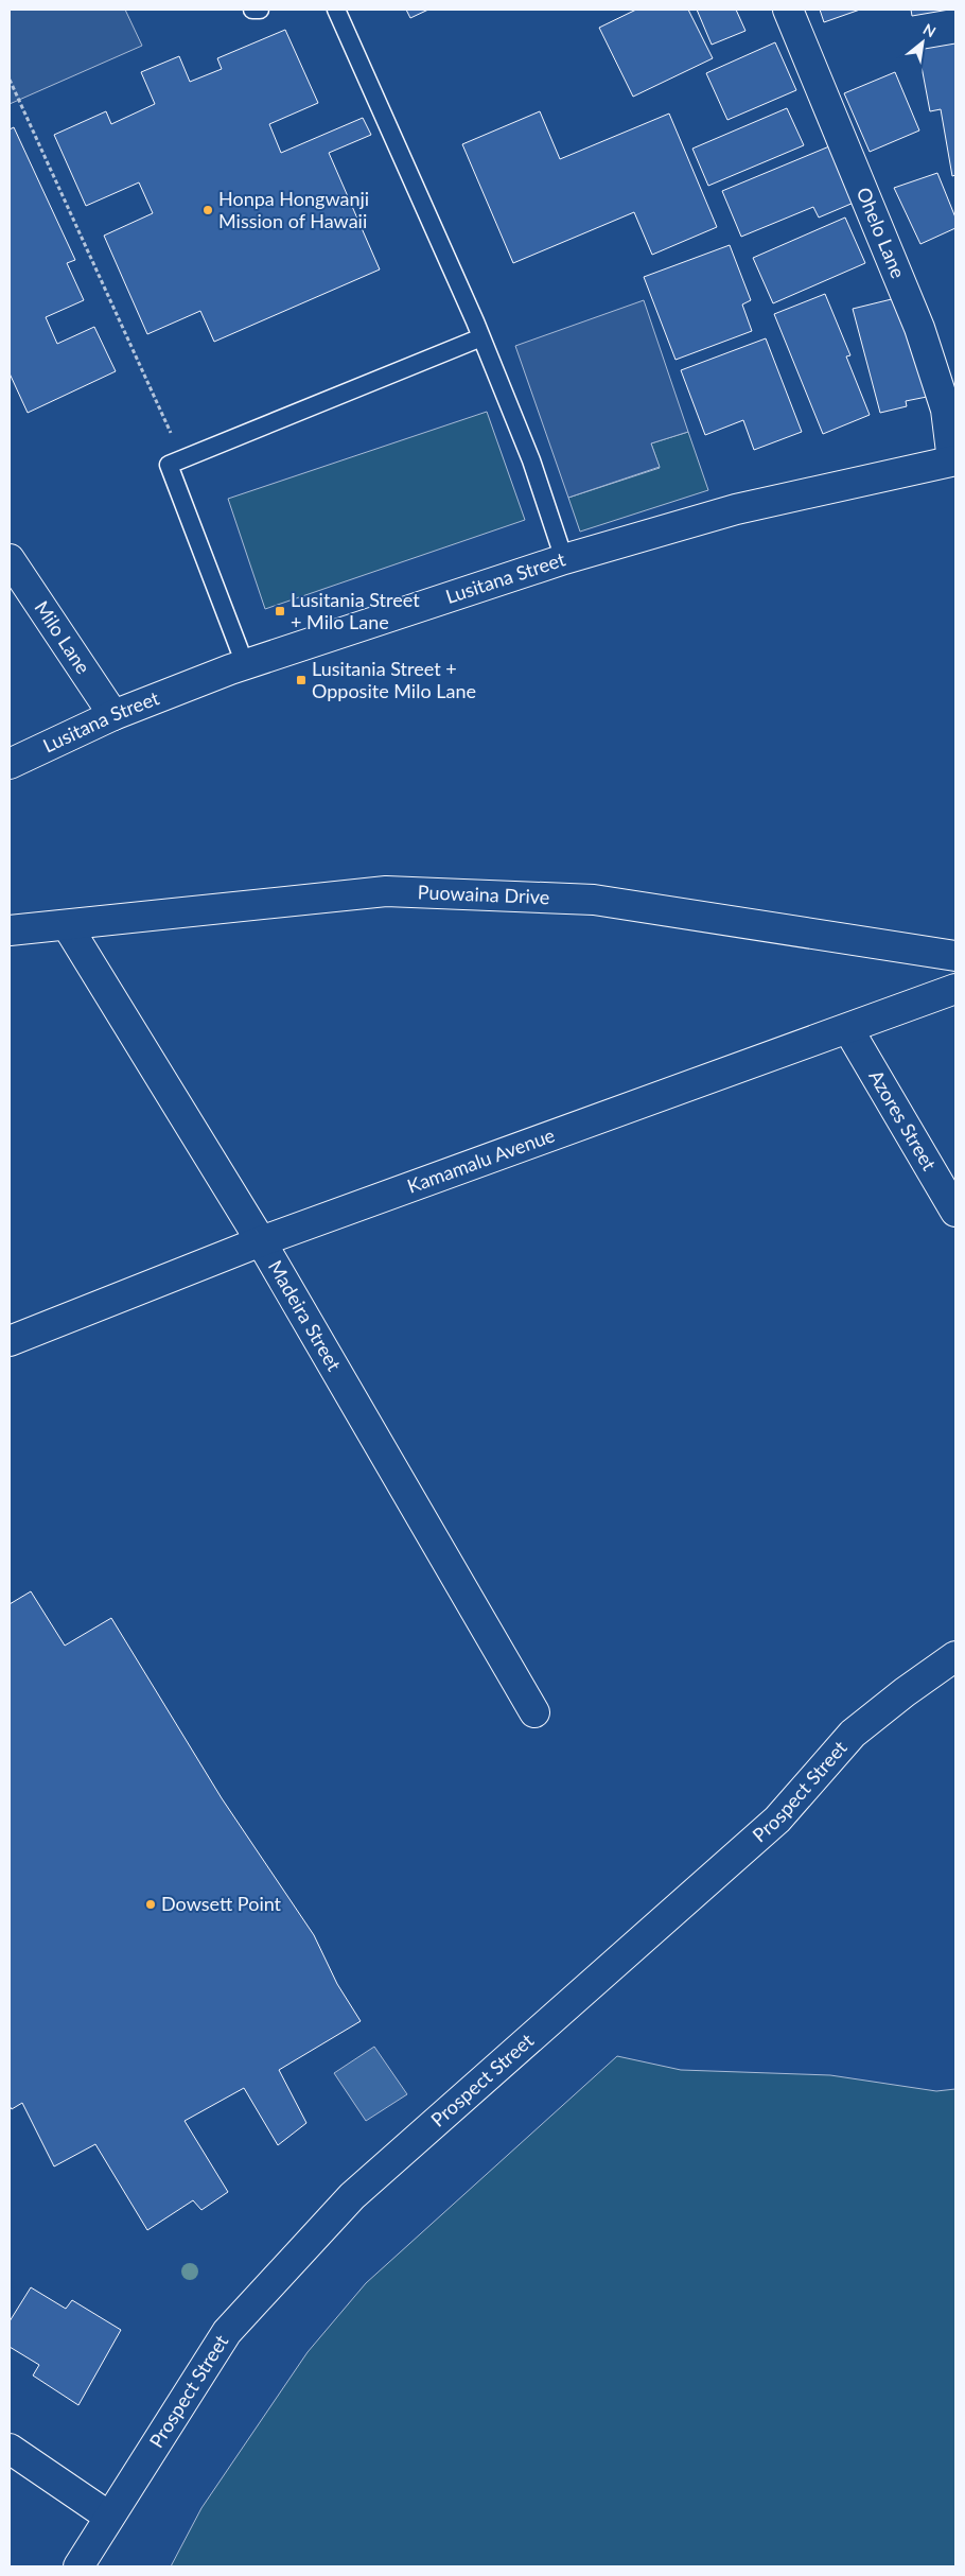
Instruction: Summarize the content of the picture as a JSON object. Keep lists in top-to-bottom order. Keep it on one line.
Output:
{"streets":{"street":["Ohelo Lane","Lusitana Street","Milo Lane","Puowaina Drive","Azores Street","Kamamalu Avenue","Madeira Street","Prospect Street"]},"crossings":[["Ohelo Lane","Lusitana Street"],["Lusitana Street","Milo Lane"],["Puowaina Drive","Madeira Street"],["Azores Street","Kamamalu Avenue"],["Kamamalu Avenue","Madeira Street"]],"places":{"other":["Honpa Hongwanji Mission of Hawaii","Dowsett Point"],"transit":["Lusitania Street + Milo Lane","Lusitania Street + Opposite Milo Lane"]},"north":"top right"}
